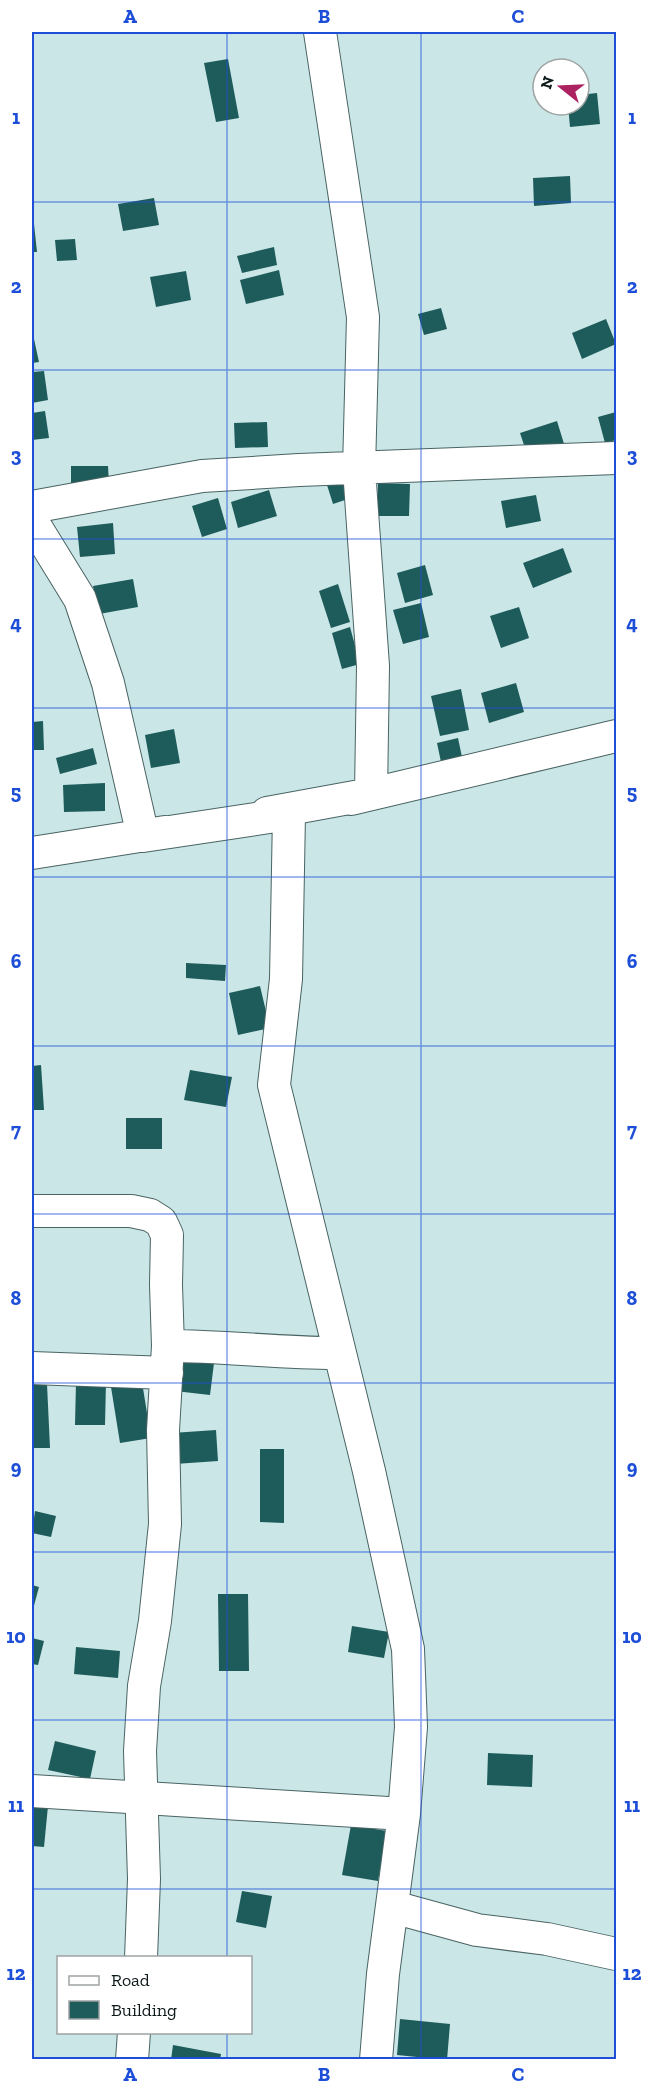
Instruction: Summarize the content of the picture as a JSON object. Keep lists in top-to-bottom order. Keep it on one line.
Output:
{"legend":["Road","Building"],"north":"left","grid":{"columns":["A","B","C"],"rows":["1","2","3","4","5","6","7","8","9","10","11","12"]}}
